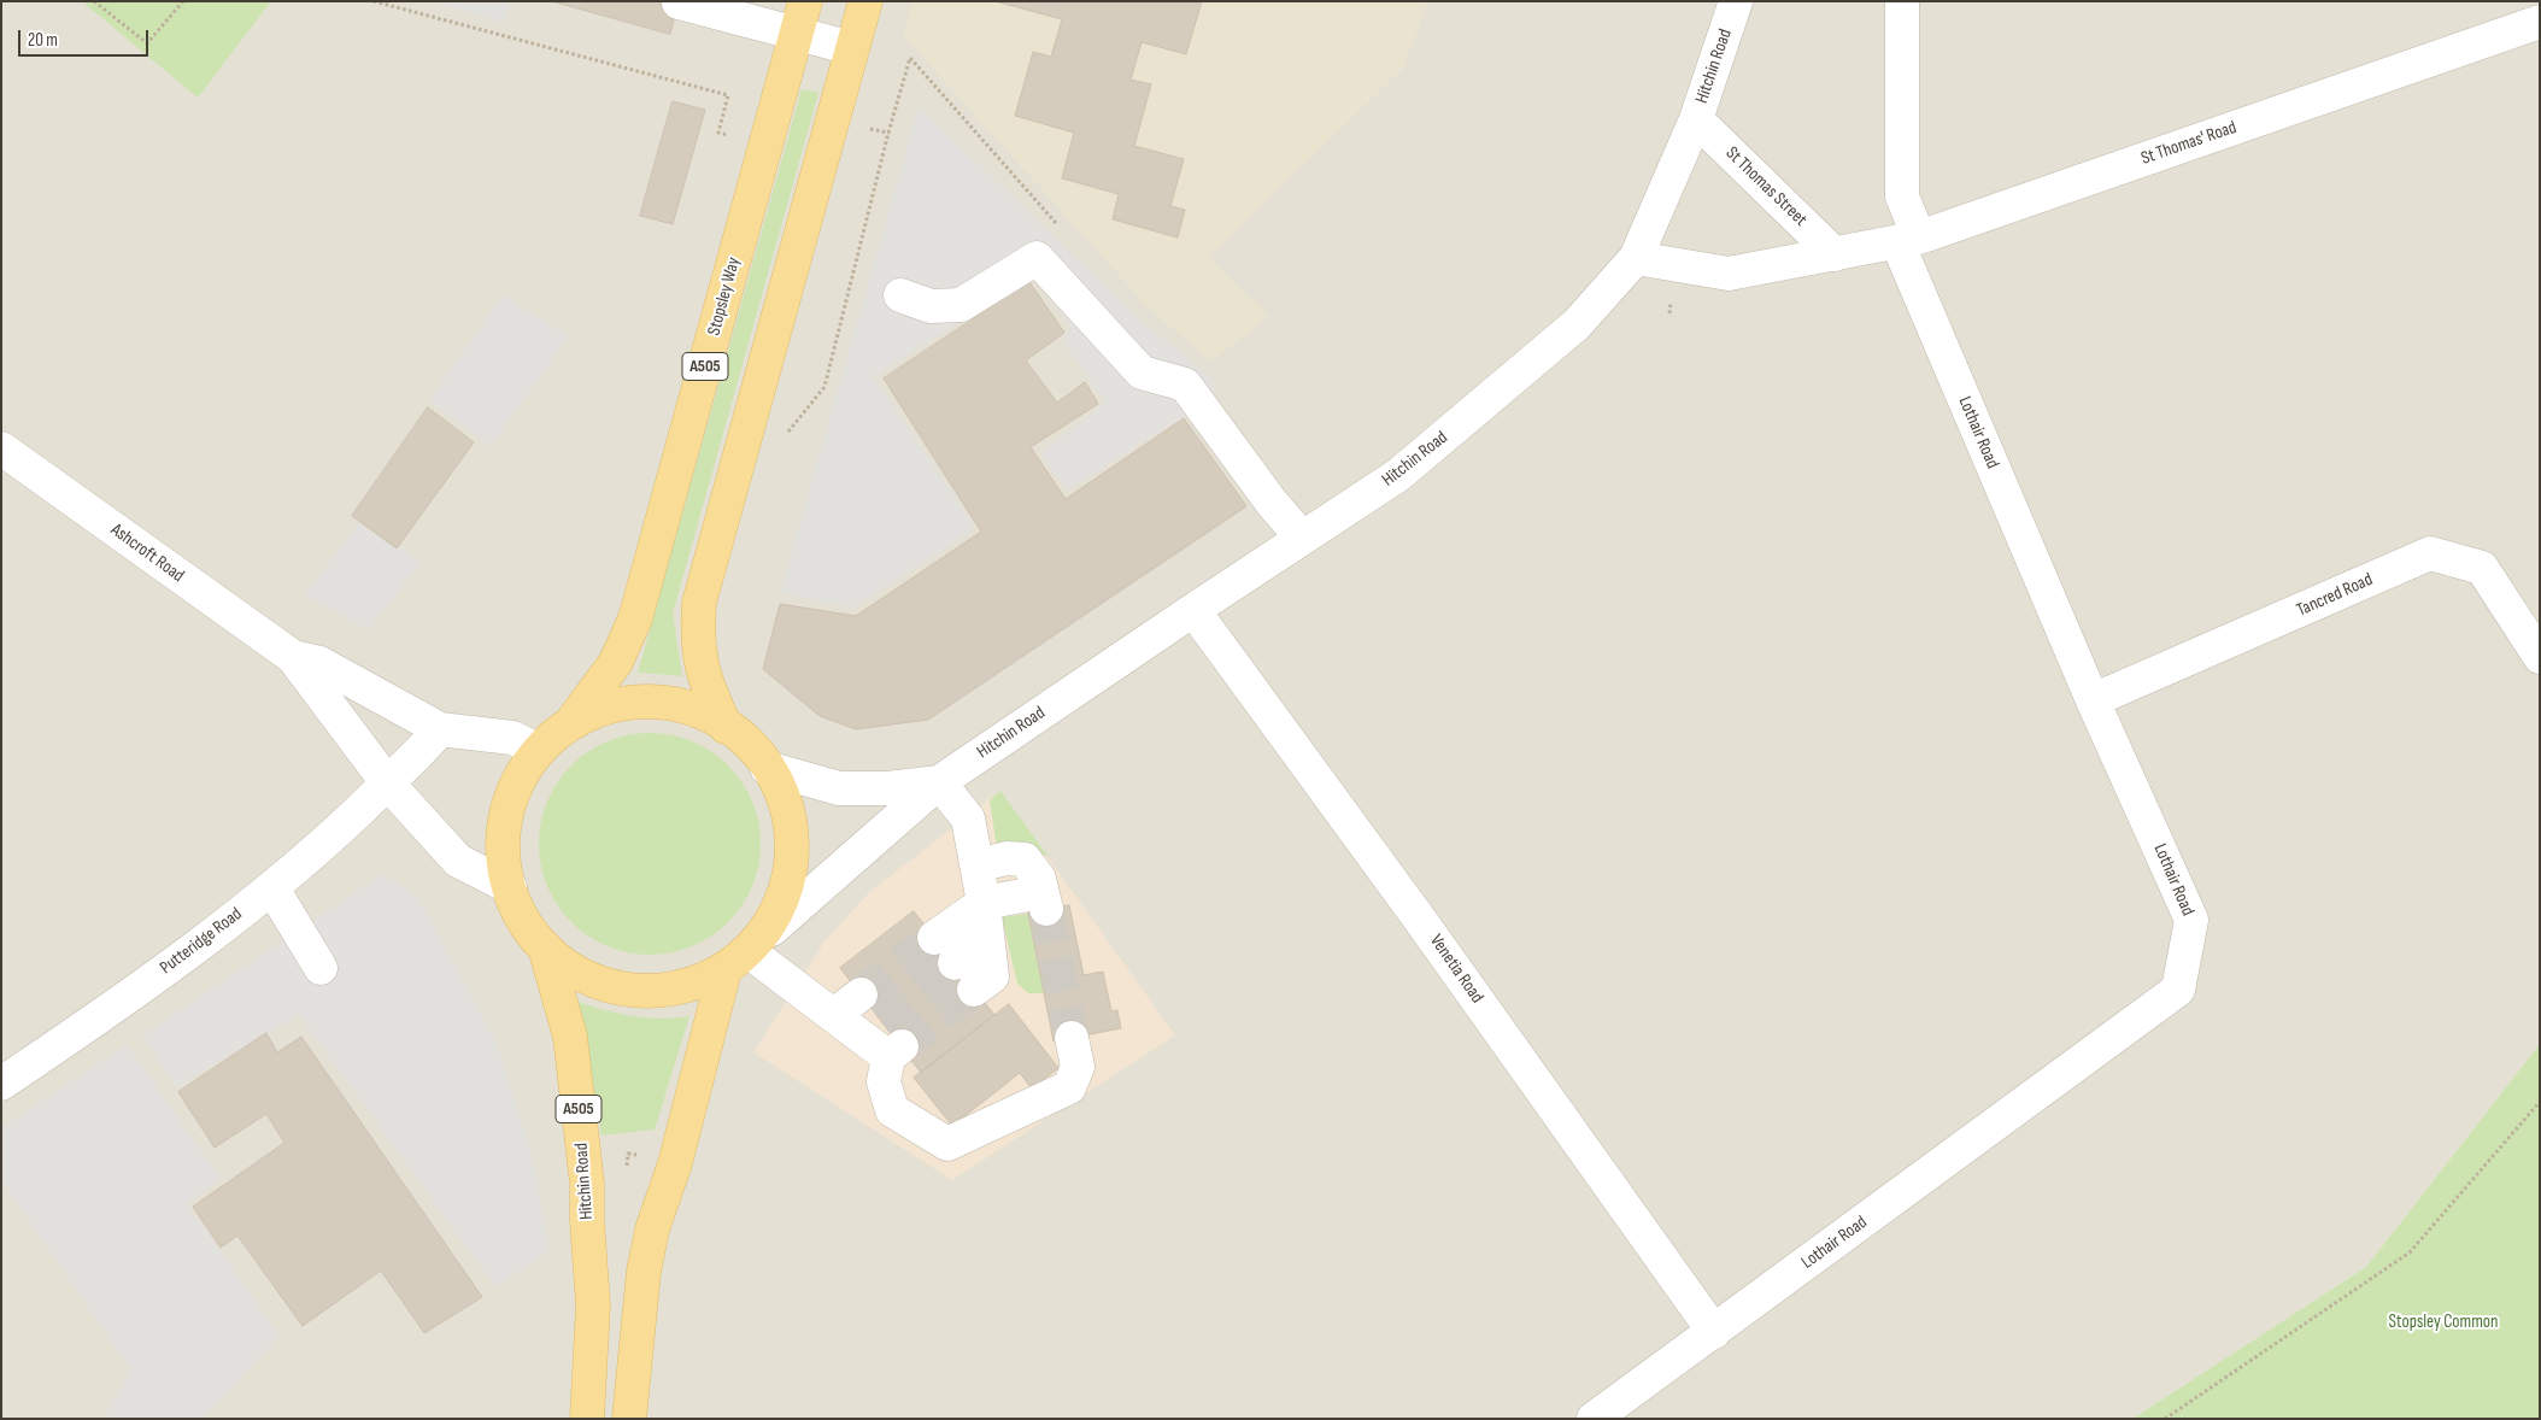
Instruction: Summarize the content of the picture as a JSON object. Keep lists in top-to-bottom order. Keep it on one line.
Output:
{"streets":{"main road":["Hitchin Road","Stopsley Way","A505"],"street":["St Thomas' Road","St Thomas Street","Lothair Road","Ashcroft Road","Tancred Road","Putteridge Road","Venetia Road"]},"crossings":[["Hitchin Road","St Thomas' Road"],["Hitchin Road","St Thomas Street"],["Hitchin Road","A505"],["Hitchin Road","Venetia Road"],["St Thomas' Road","St Thomas Street"],["St Thomas' Road","Lothair Road"],["Stopsley Way","A505"],["A505","Ashcroft Road"],["Lothair Road","Tancred Road"],["Lothair Road","Venetia Road"],["Ashcroft Road","Putteridge Road"]],"parks":["Stopsley Common"],"scale_bar":"20 m"}
